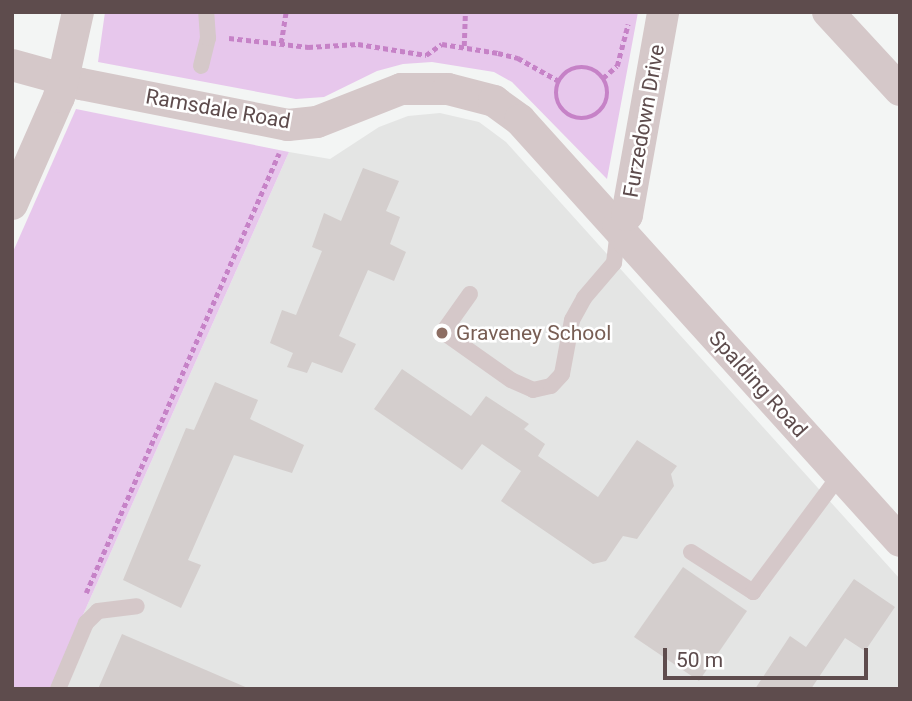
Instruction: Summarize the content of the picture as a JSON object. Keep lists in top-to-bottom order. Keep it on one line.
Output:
{"streets":{"street":["Ramsdale Road","Furzedown Drive","Spalding Road"]},"crossings":[["Ramsdale Road","Furzedown Drive"],["Ramsdale Road","Spalding Road"],["Furzedown Drive","Spalding Road"]],"places":["Graveney School"],"scale_bar":"50 m"}
